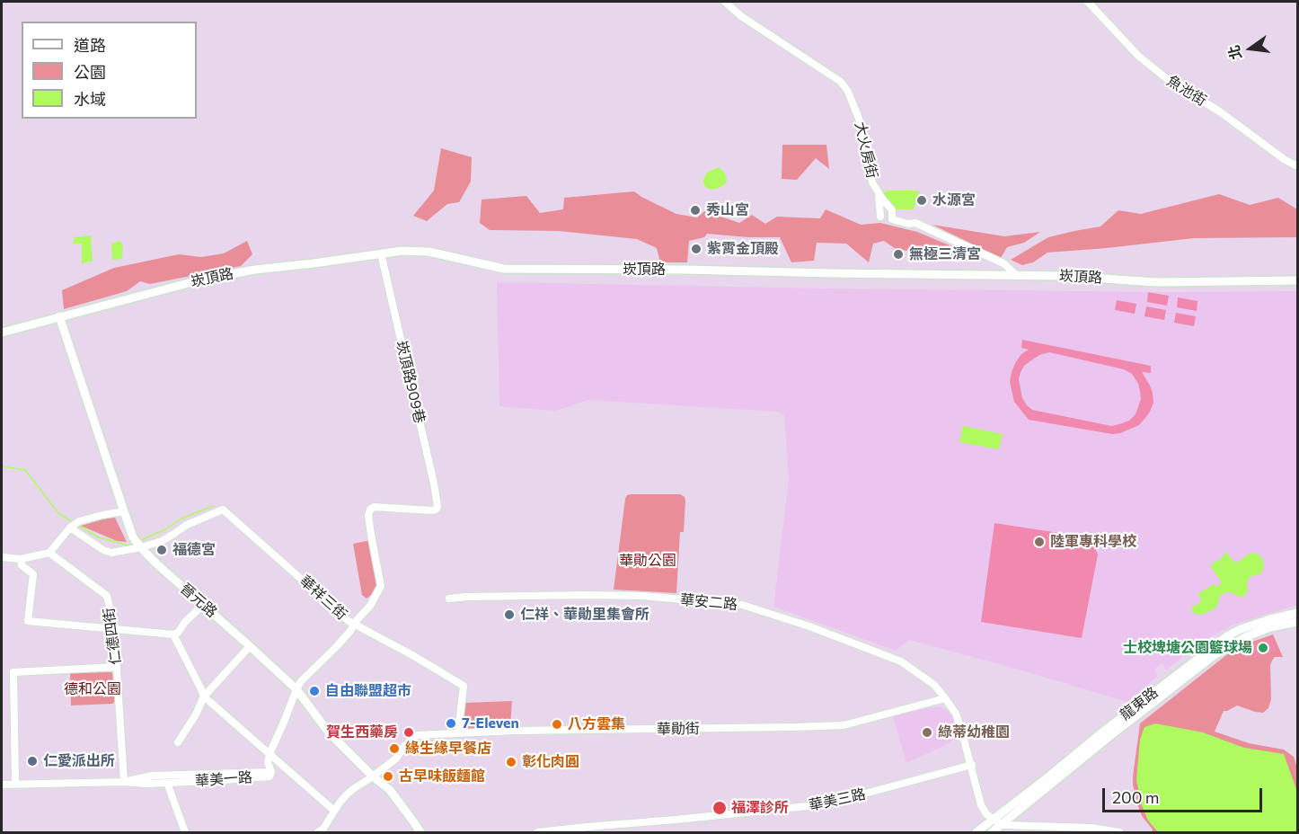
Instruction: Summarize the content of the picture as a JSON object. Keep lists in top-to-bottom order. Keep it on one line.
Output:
{"streets":{"street":["魚池街","大火房街","崁頂路","崁頂路909巷","華祥三街","晉元路","華安二路","仁德四街","龍東路","華勛街","華美一路","華美三路"]},"crossings":[["大火房街","崁頂路"],["崁頂路","崁頂路909巷"],["崁頂路","晉元路"],["崁頂路909巷","華祥三街"],["華祥三街","晉元路"],["華祥三街","華勛街"],["晉元路","華勛街"],["華安二路","華勛街"],["仁德四街","華美一路"]],"parks":["華勛公園","德和公園"],"places":["水源宮","秀山宮","紫霄金頂殿","無極三清宮","陸軍專科學校","福德宮","仁祥、華勛里集會所","士校埤塘公園籃球場","自由聯盟超市","7-Eleven","八方雲集","賀生西藥房","綠蒂幼稚園","緣生緣早餐店","仁愛派出所","彰化肉圓","古早味飯麵館","福澤診所"],"legend":["道路","公園","水域"],"scale_bar":"200 m","north":"left"}
